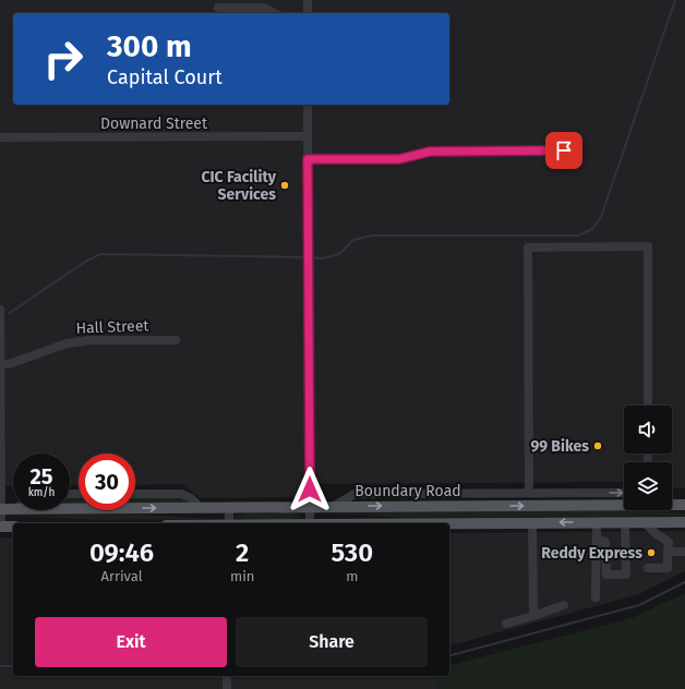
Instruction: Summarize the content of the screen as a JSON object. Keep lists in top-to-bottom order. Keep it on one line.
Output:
{"streets":{"main road":["Boundary Road"],"street":["Downard Street","Hall Street"]},"places":["CIC Facility Services","99 Bikes","Reddy Express"],"page":{"turn":["300 m","Capital Court"],"speed":"25 km/h","limit":"30","eta":["09:46","Arrival","2","min","530","m"],"buttons":["Exit","Share"]}}
